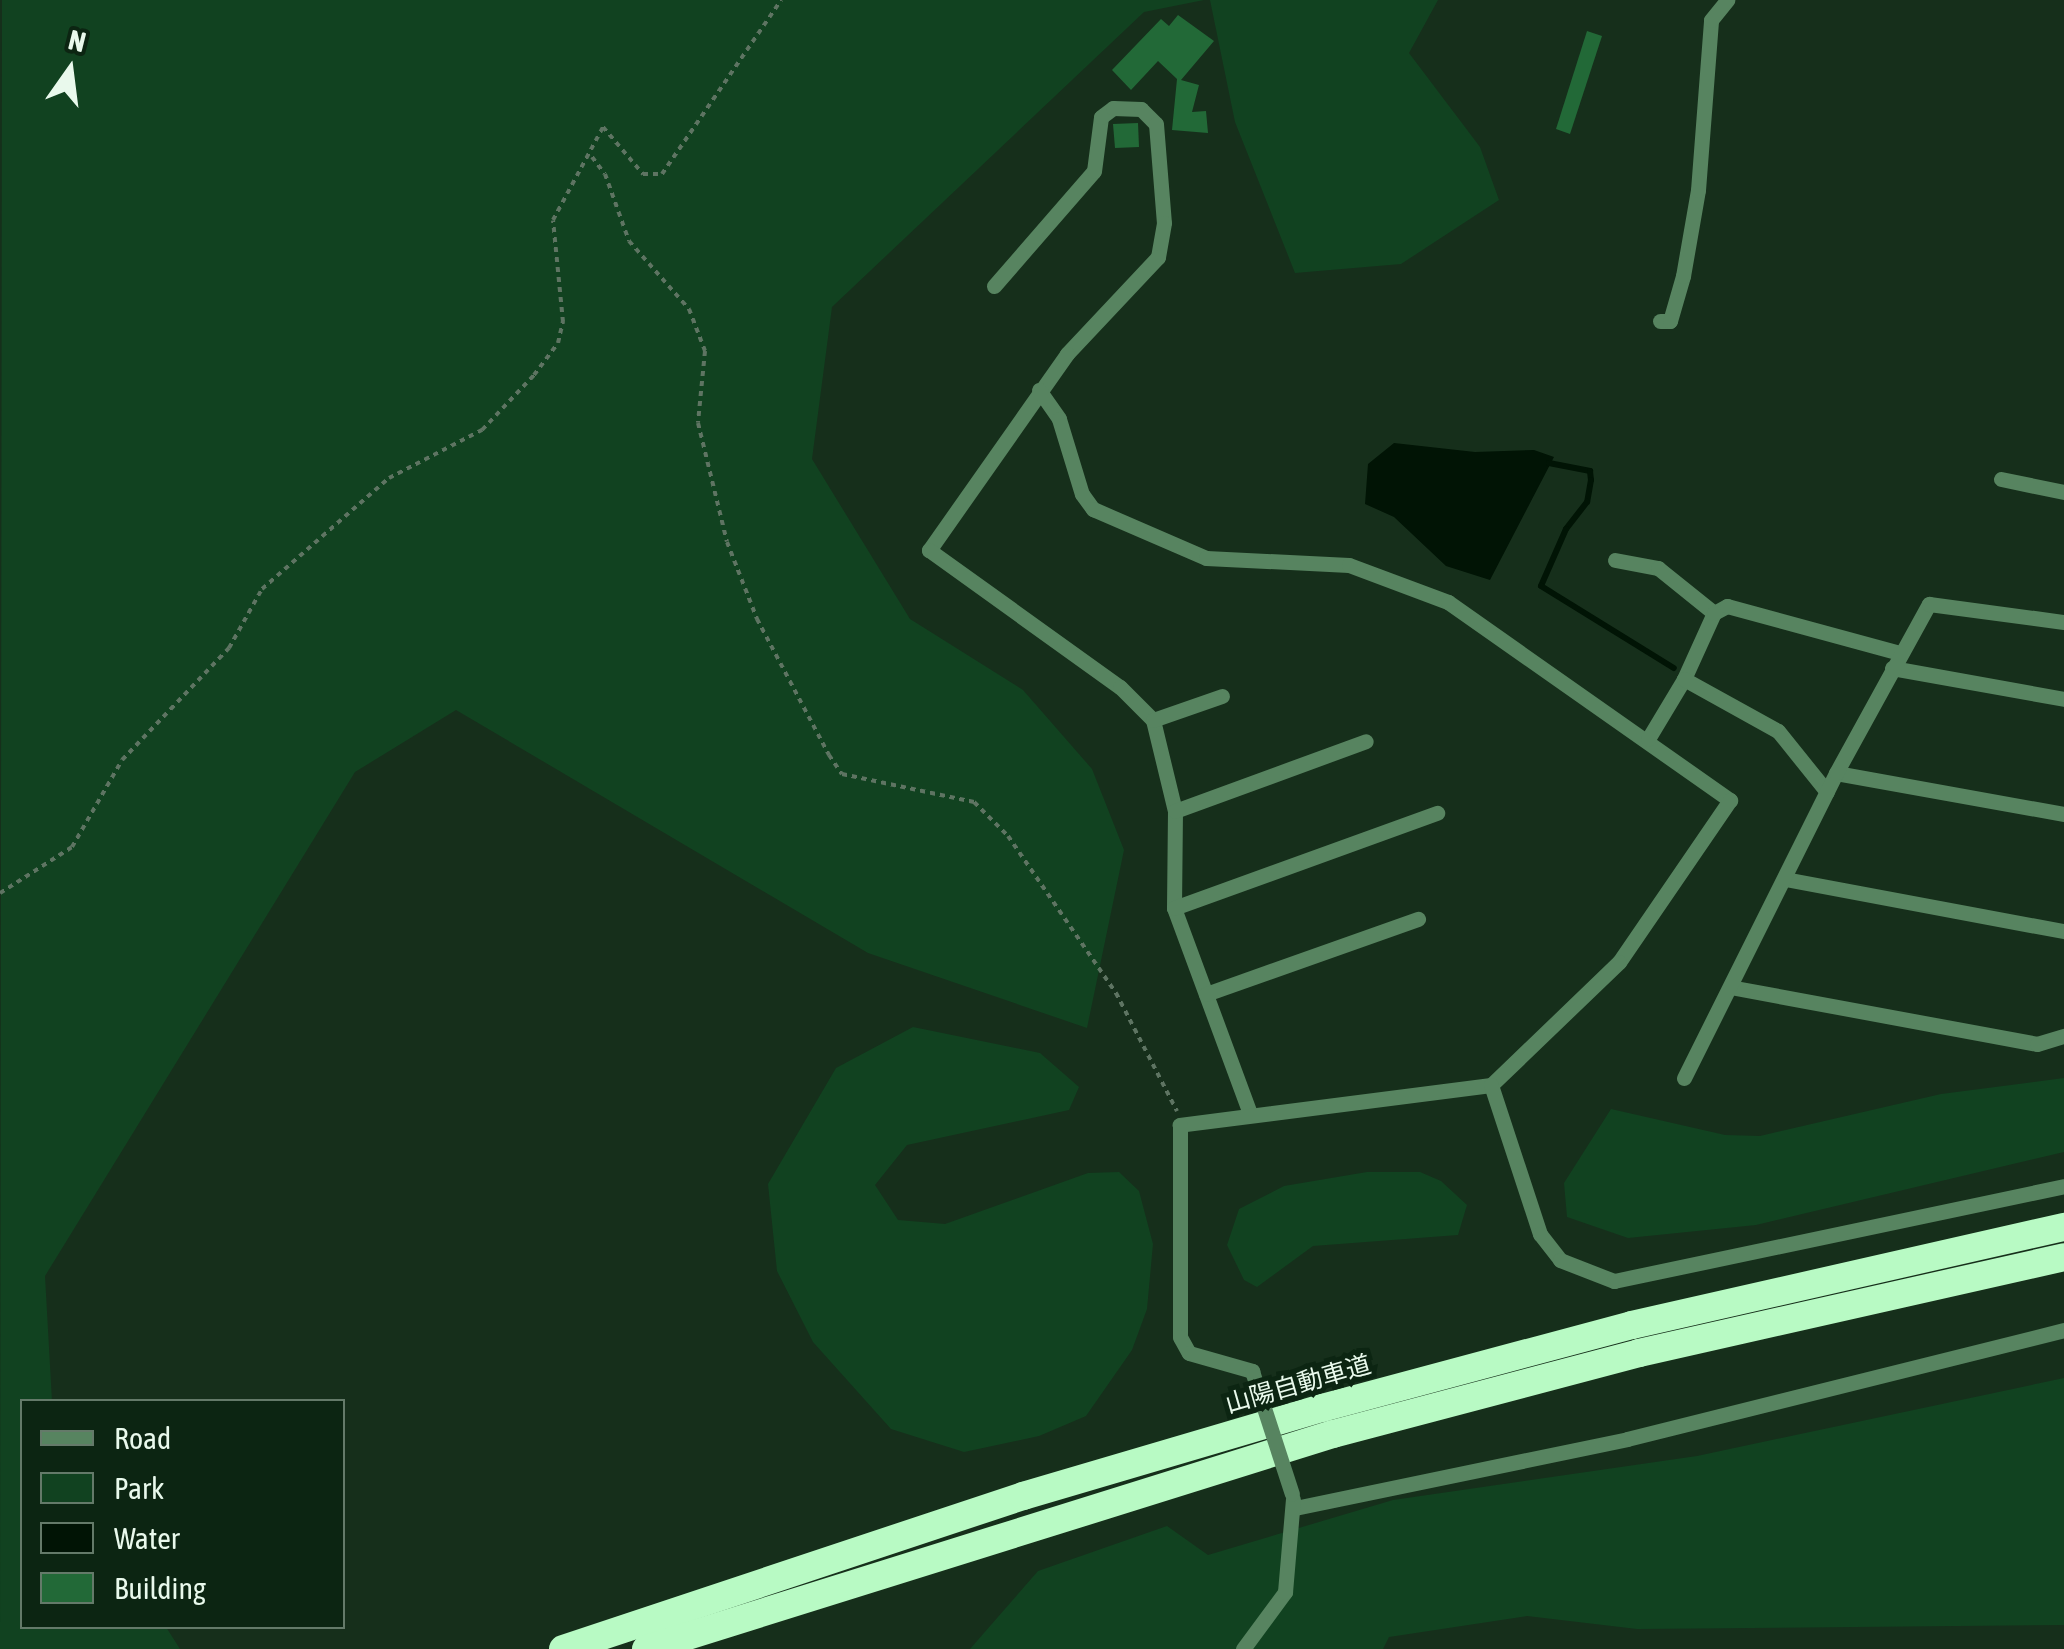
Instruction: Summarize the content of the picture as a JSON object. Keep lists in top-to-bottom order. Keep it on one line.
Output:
{"streets":{"highway":["山陽自動車道"]},"legend":["Road","Park","Water","Building"],"north":"top"}
